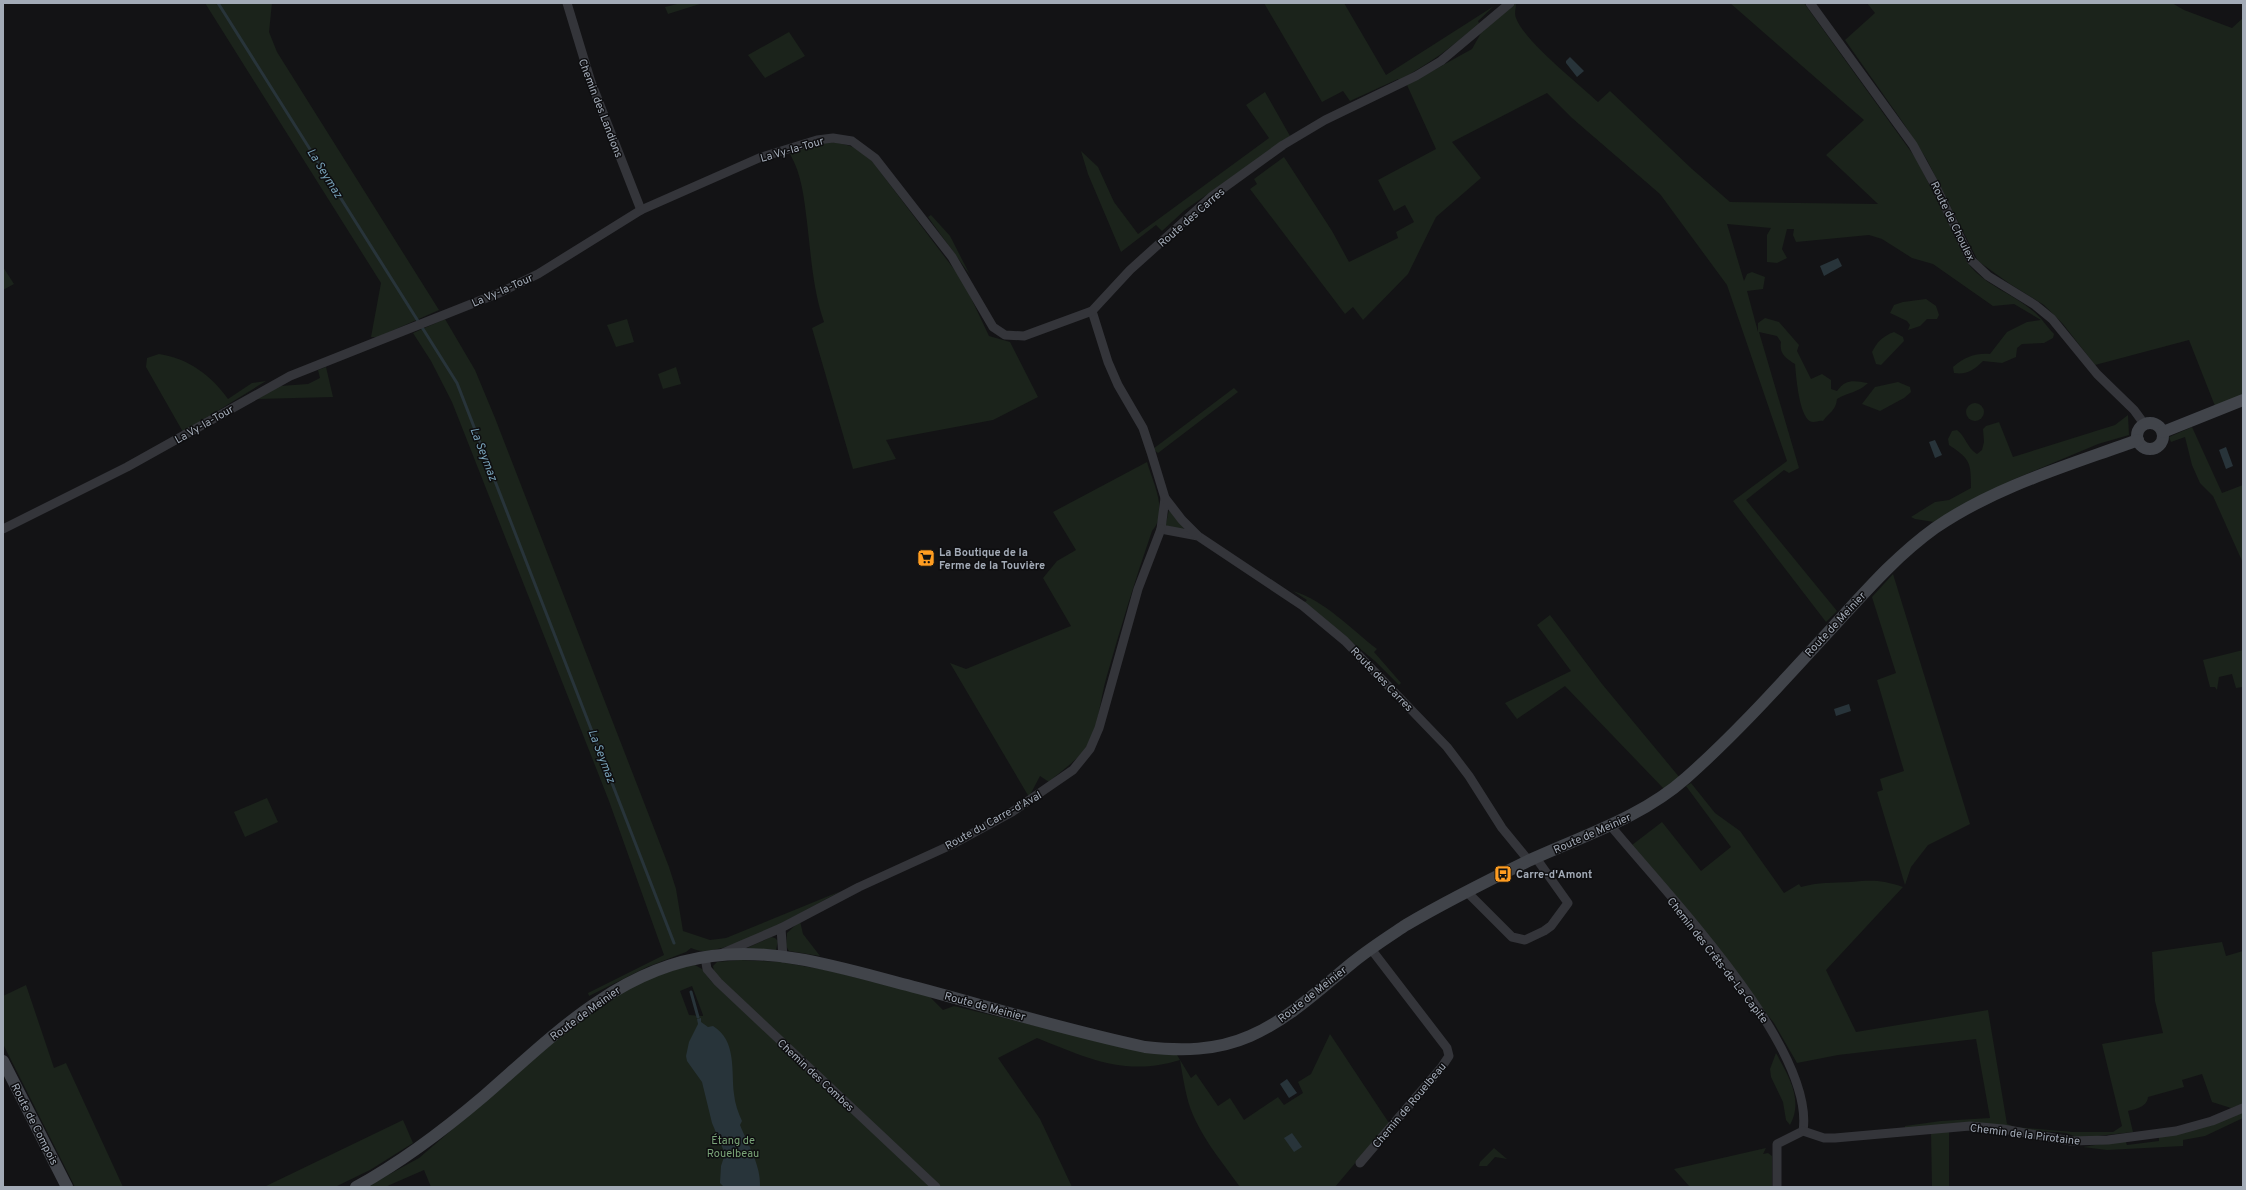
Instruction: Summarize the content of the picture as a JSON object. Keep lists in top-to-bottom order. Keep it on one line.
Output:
{"streets":{"street":["Chemin des Landions","La Vy-la-Tour","Route des Carres","Route de Choulex","Route de Meinier","Route du Carre-d'Aval","Chemin des Crêts-de-La-Capite","Chemin des Combes","Chemin de Rouelbeau","Route de Compois","Chemin de la Pirotaine"]},"crossings":[["Chemin des Landions","La Vy-la-Tour"],["La Vy-la-Tour","Route des Carres"],["Route des Carres","Route de Meinier"],["Route des Carres","Route du Carre-d'Aval"],["Route de Choulex","Route de Meinier"],["Route de Meinier","Route du Carre-d'Aval"],["Route de Meinier","Chemin des Crêts-de-La-Capite"],["Route de Meinier","Chemin des Combes"],["Route de Meinier","Chemin de Rouelbeau"],["Chemin des Crêts-de-La-Capite","Chemin de la Pirotaine"]],"water":["La Seymaz"],"parks":["Étang de Rouelbeau"],"places":{"supermarket":["La Boutique de la Ferme de la Touvière"],"bus stop":["Carre-d'Amont"]}}
